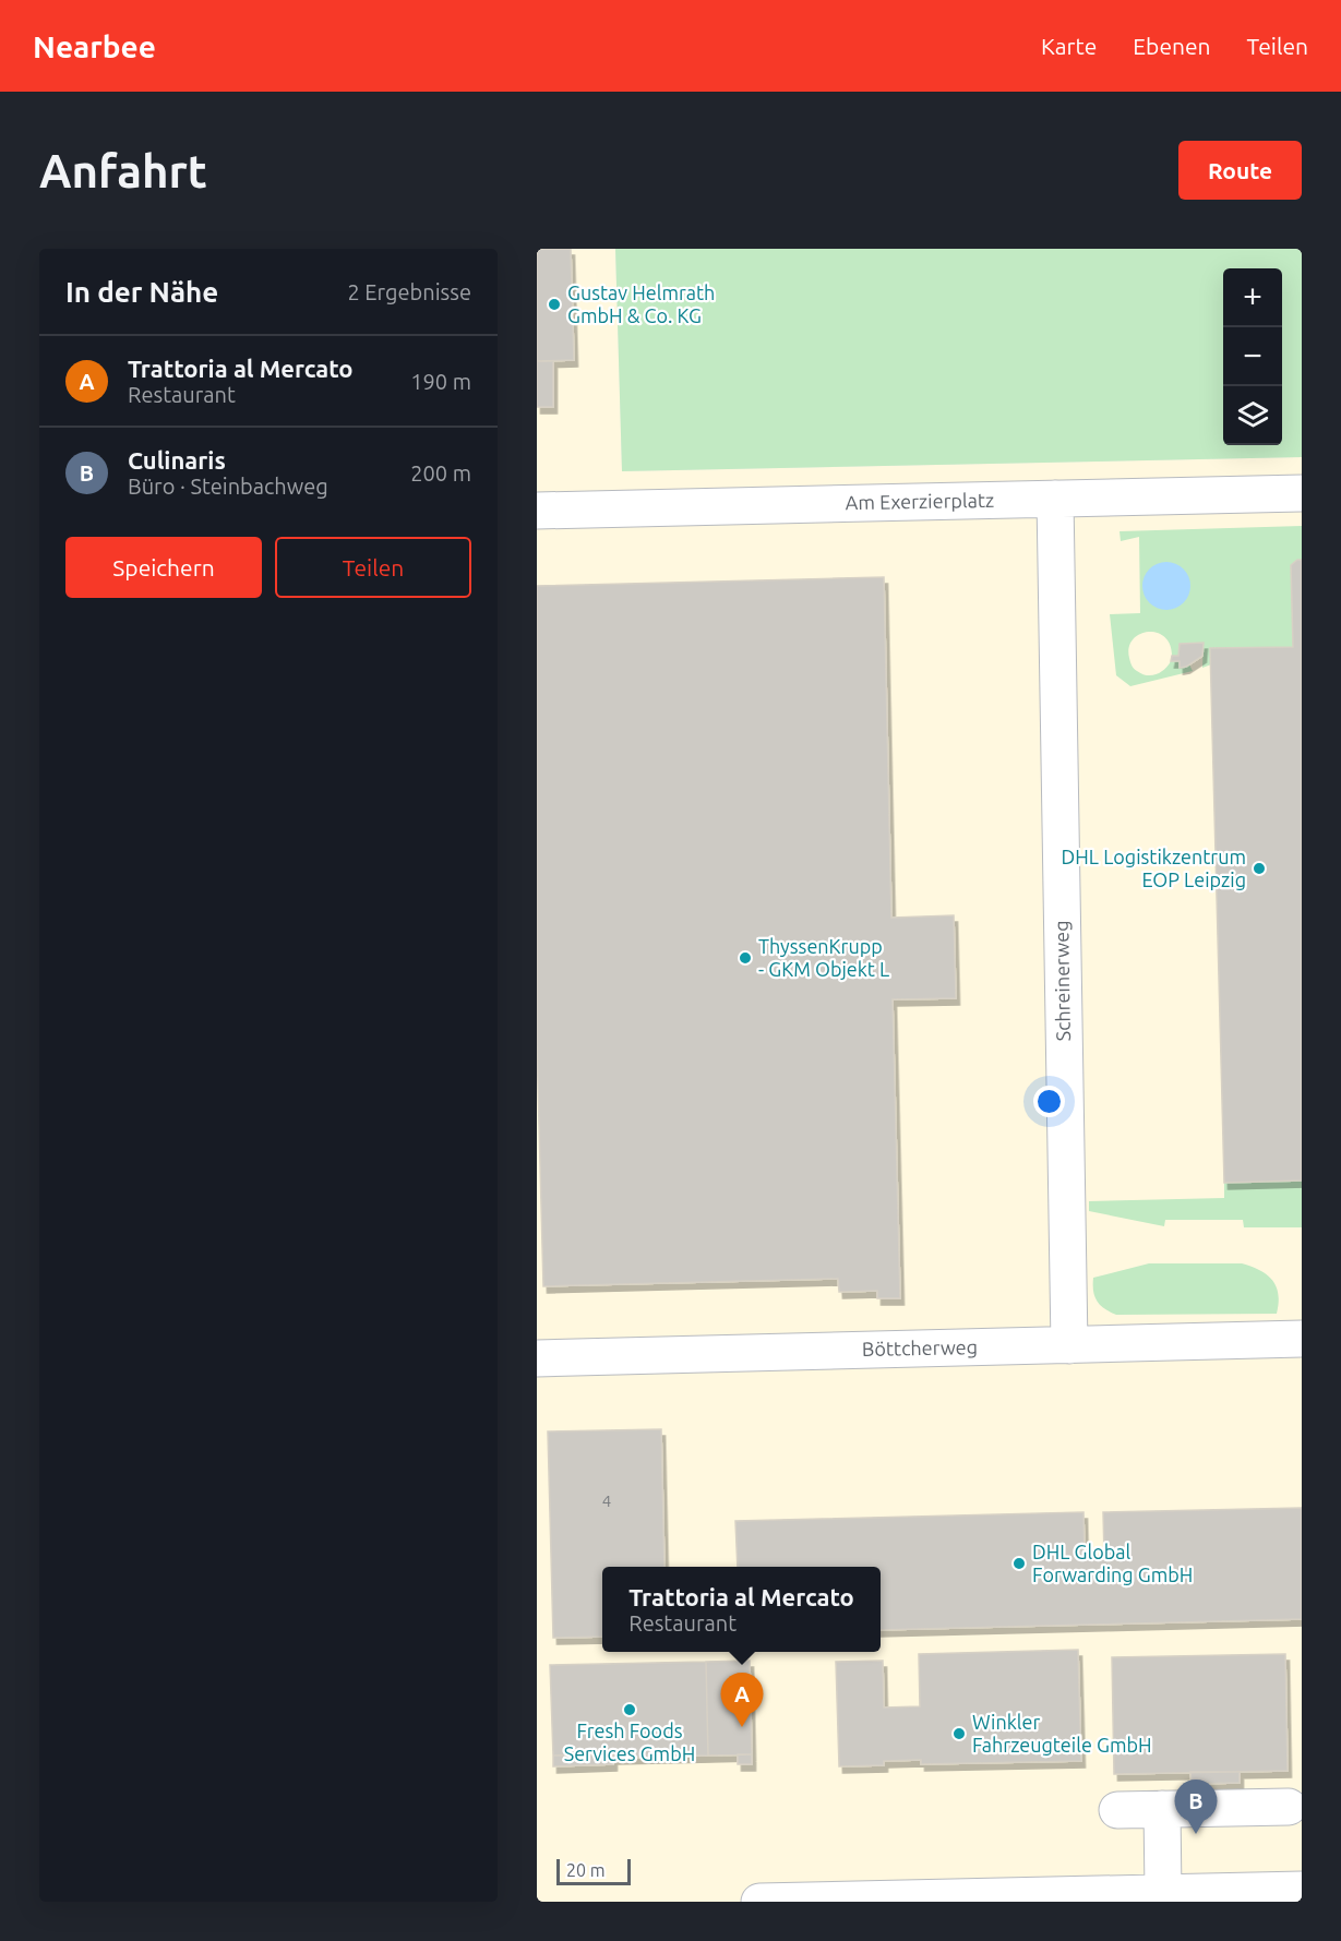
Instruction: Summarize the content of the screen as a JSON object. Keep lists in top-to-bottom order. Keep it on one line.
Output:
{"streets":{"street":["Am Exerzierplatz","Schreinerweg","Böttcherweg"]},"crossings":[["Am Exerzierplatz","Schreinerweg"],["Schreinerweg","Böttcherweg"]],"places":["Gustav Helmrath GmbH & Co. KG","DHL Logistikzentrum EOP Leipzig","ThyssenKrupp - GKM Objekt L","DHL Global Forwarding GmbH","Fresh Foods Services GmbH","Winkler Fahrzeugteile GmbH"],"house_numbers":["4"],"scale_bar":"20 m","page":{"header":"Nearbee","nav":["Karte","Ebenen","Teilen"],"buttons":["Route",["Speichern","Teilen"]],"title":"Anfahrt","heading":["In der Nähe","2 Ergebnisse"],"map_buttons":["+","−"],"list":[{"mark":"A","name":"Trattoria al Mercato","note":"Restaurant","value":"190 m"},{"mark":"B","name":"Culinaris","note":"Büro · Steinbachweg","value":"200 m"}],"popup":["Trattoria al Mercato","Restaurant"],"pins":["A","B"],"scale":"20 m"}}
